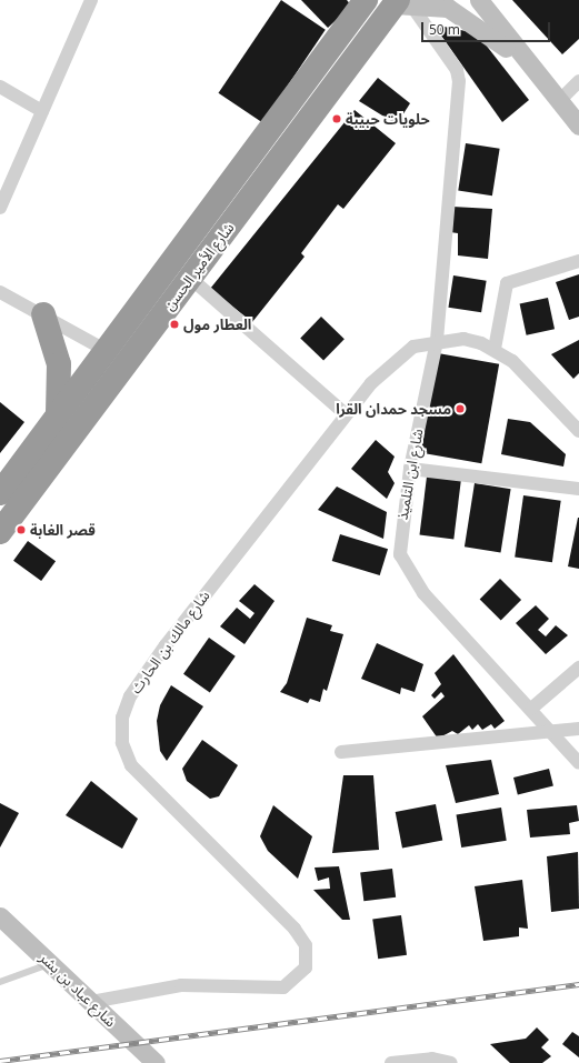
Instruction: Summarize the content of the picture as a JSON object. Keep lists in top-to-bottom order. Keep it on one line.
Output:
{"streets":{"highway":["شارع الأمير الحسن"],"street":["شارع ابن التلميذ","شارع مالك بن الحارث","شارع عباد بن بشر"]},"crossings":[["شارع الأمير الحسن","شارع ابن التلميذ"],["شارع ابن التلميذ","شارع مالك بن الحارث"],["شارع مالك بن الحارث","شارع عباد بن بشر"]],"places":["حلويات حبيبة","العطار مول","مسجد حمدان القرا","قصر الغابة"],"scale_bar":"50 m"}
